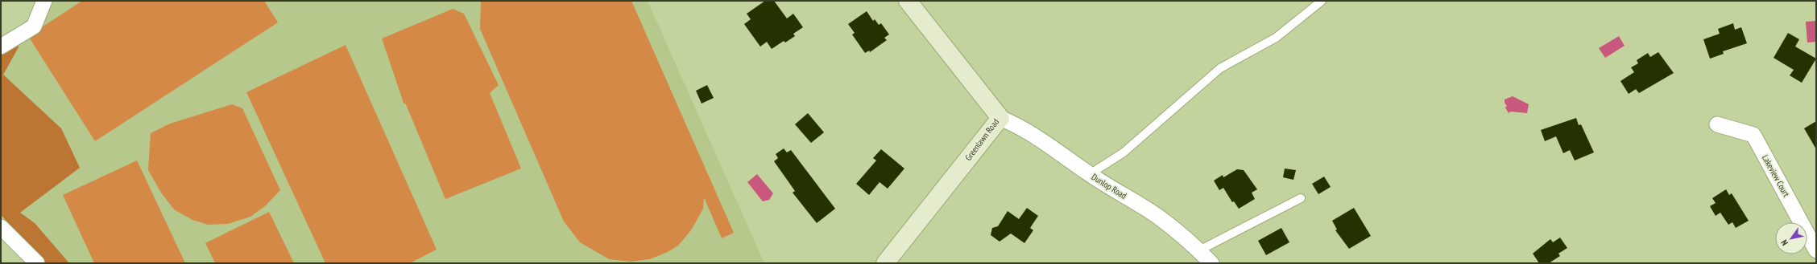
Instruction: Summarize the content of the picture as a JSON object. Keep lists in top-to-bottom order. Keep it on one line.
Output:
{"streets":{"main road":["Greenlawn Road"],"street":["Lakeview Court","Dunlop Road"]},"crossings":[["Greenlawn Road","Dunlop Road"]],"north":"bottom left"}
